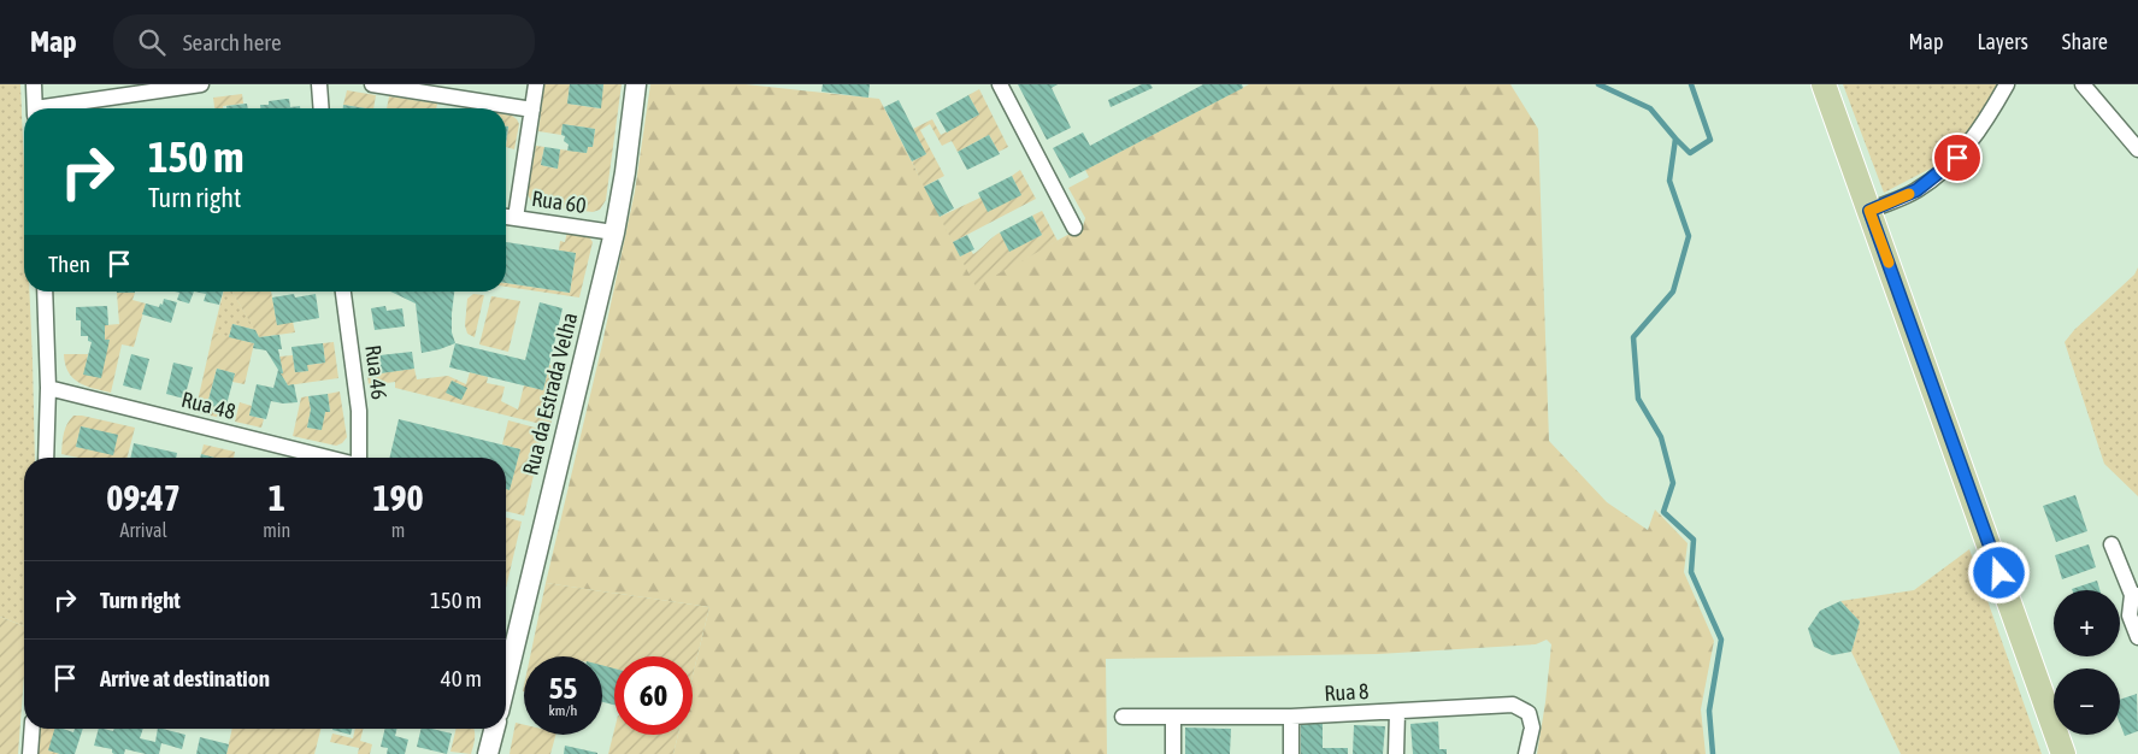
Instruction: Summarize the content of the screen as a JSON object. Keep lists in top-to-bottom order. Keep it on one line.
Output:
{"streets":{"street":["Rua 60","Rua 46","Rua da Estrada Velha","Rua 48","Rua 8"]},"crossings":[["Rua 60","Rua da Estrada Velha"]],"page":{"header":"Map","search":"Search here","nav":["Map","Layers","Share"],"turn":["150 m","Turn right"],"then":"Then","eta":["09:47","Arrival","1","min","190","m"],"list":[{"name":"Turn right","value":"150 m"},{"name":"Arrive at destination","value":"40 m"}],"map_buttons":["+","−"],"speed":"55 km/h","limit":"60"}}
